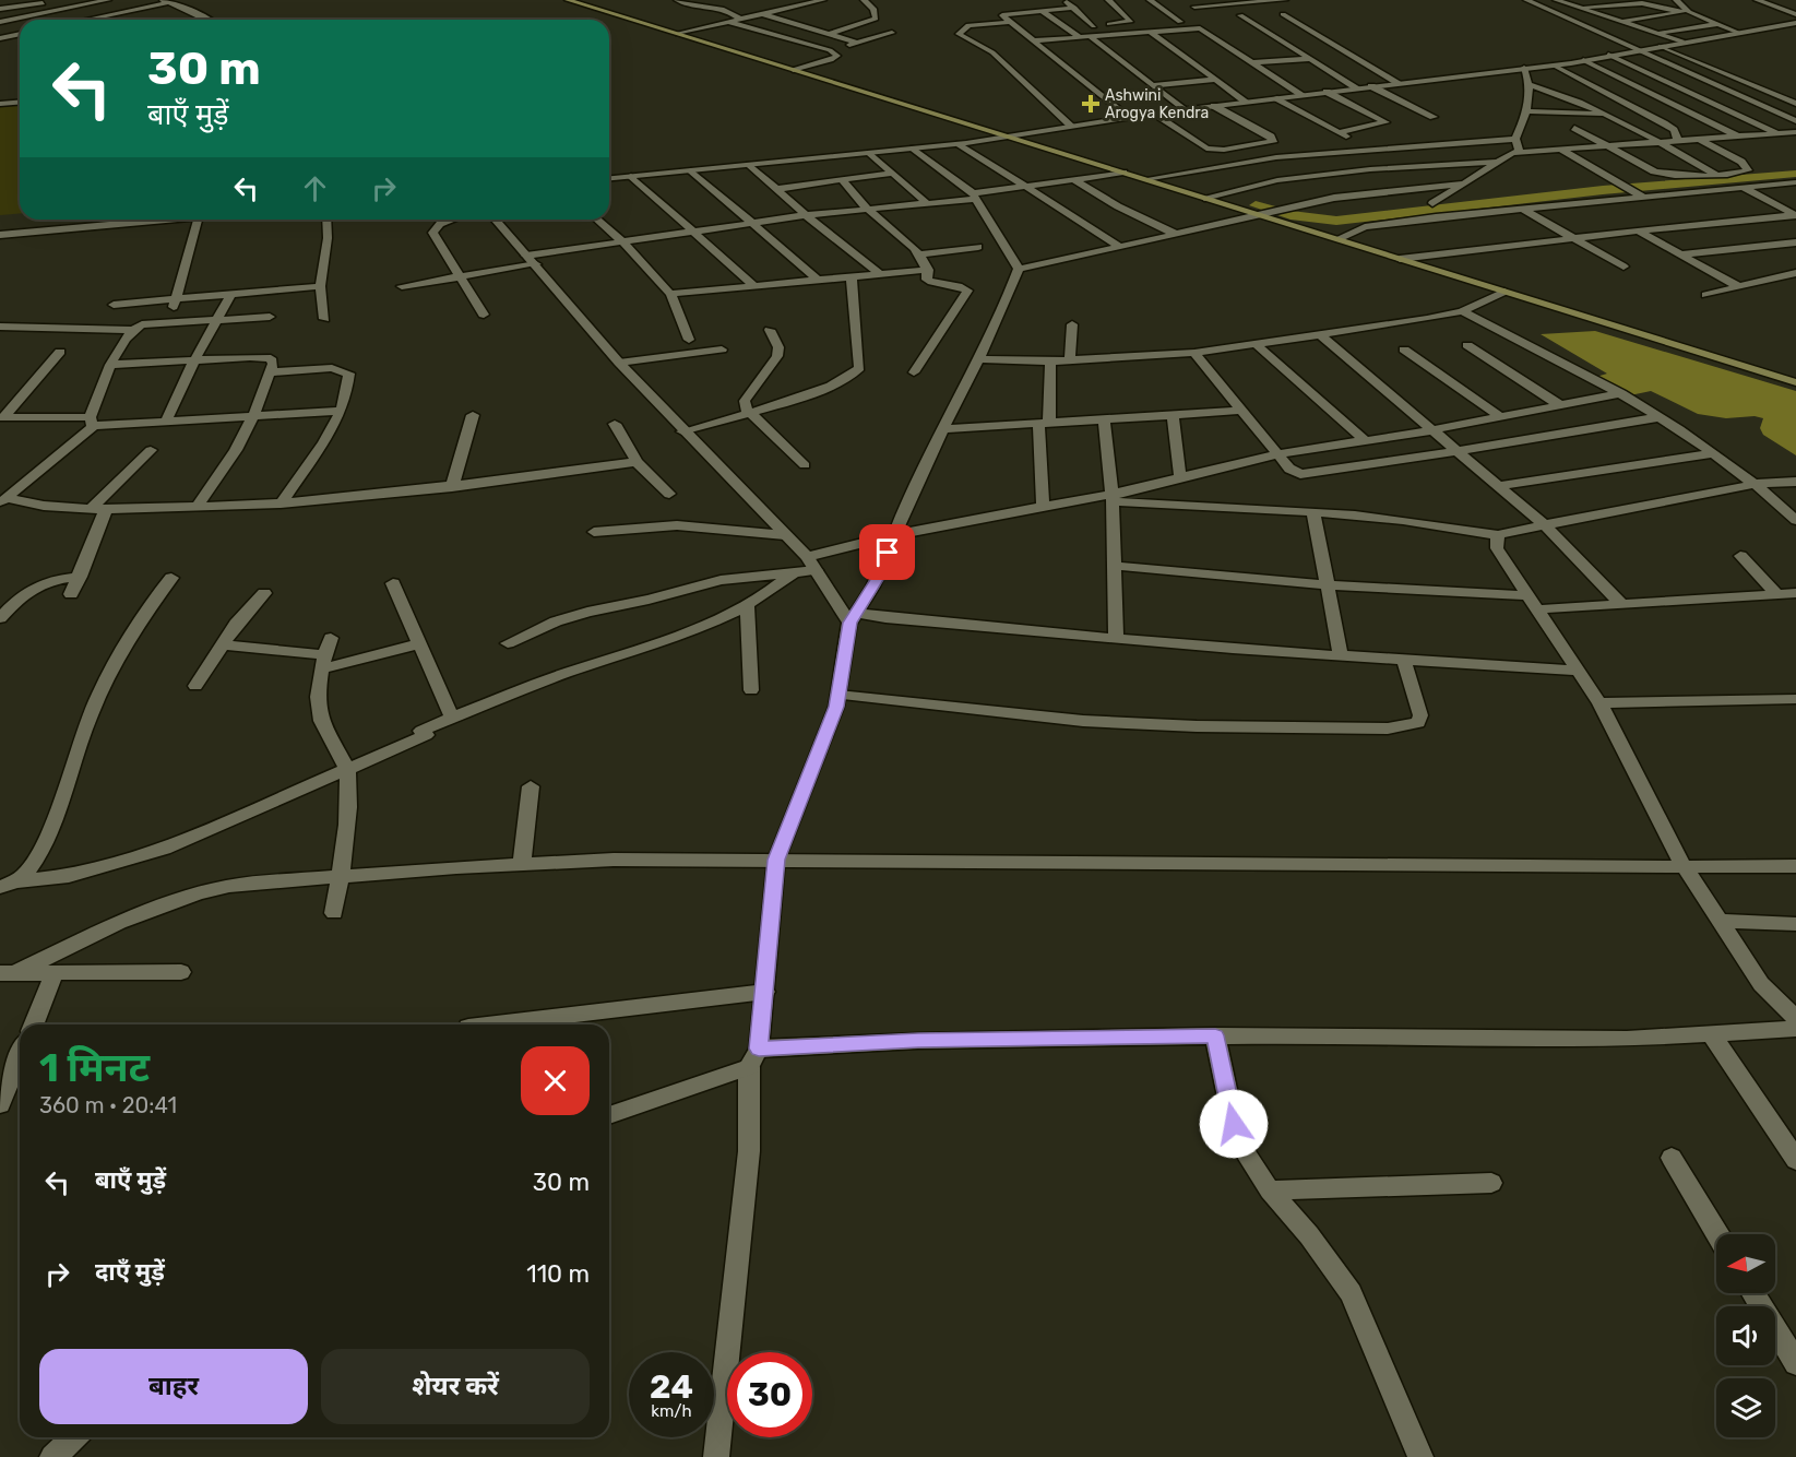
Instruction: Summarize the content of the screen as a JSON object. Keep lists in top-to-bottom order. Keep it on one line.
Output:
{"places":{"health":["Ashwini Arogya Kendra"]},"north":"left","page":{"turn":["30 m","बाएँ मुड़ें"],"heading":["1 मिनट","360 m · 20:41"],"list":[{"name":"बाएँ मुड़ें","value":"30 m"},{"name":"दाएँ मुड़ें","value":"110 m"}],"buttons":["बाहर","शेयर करें"],"speed":"24 km/h","limit":"30"}}
